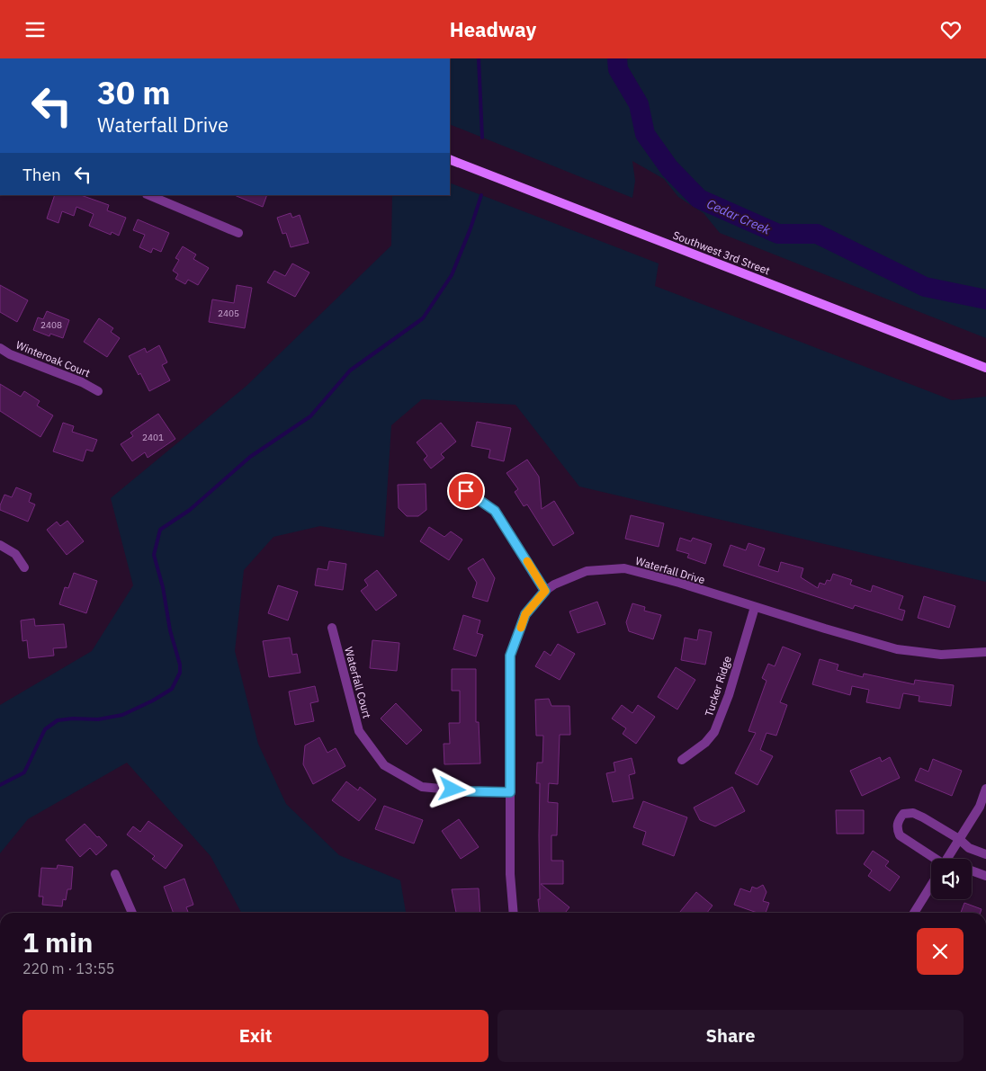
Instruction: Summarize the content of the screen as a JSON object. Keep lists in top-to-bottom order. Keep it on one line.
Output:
{"streets":{"main road":["Southwest 3rd Street"],"street":["Winteroak Court","Waterfall Drive","Waterfall Court","Tucker Ridge"]},"crossings":[["Waterfall Drive","Waterfall Court"],["Waterfall Drive","Tucker Ridge"]],"water":["Cedar Creek"],"house_numbers":["2405","2408","2401"],"page":{"header":"Headway","turn":["30 m","Waterfall Drive"],"then":"Then","heading":["1 min","220 m · 13:55"],"buttons":["Exit","Share"]}}
